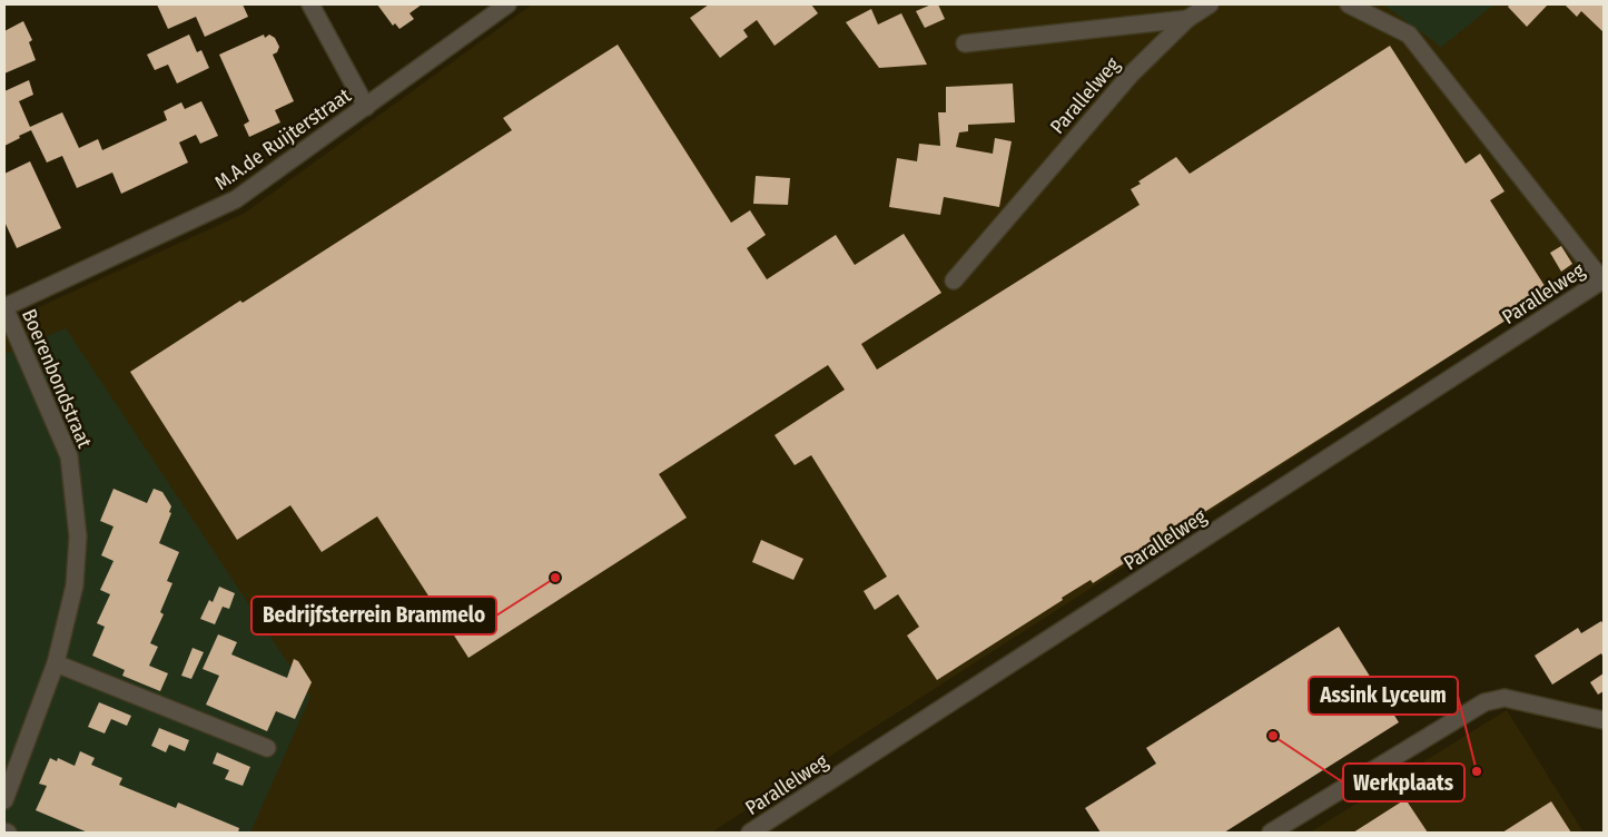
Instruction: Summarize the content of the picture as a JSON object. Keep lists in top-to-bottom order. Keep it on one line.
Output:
{"streets":{"street":["Parallelweg","M.A.de Ruijterstraat","Boerenbondstraat"]},"crossings":[["M.A.de Ruijterstraat","Boerenbondstraat"]],"places":["Bedrijfsterrein Brammelo","Werkplaats","Assink Lyceum"]}
